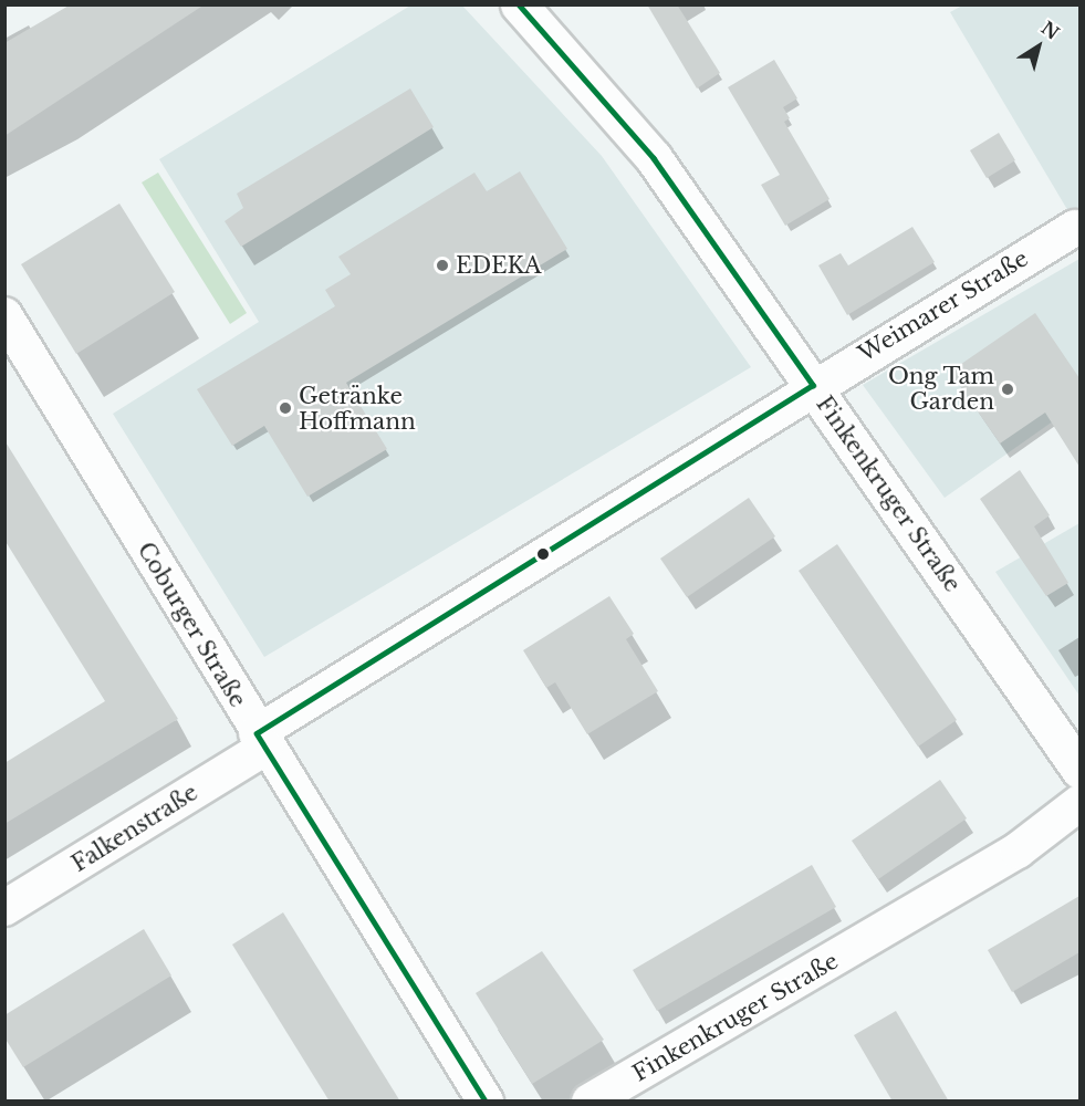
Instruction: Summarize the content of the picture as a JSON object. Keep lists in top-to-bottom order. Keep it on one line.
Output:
{"streets":{"street":["Weimarer Straße","Finkenkruger Straße","Coburger Straße","Falkenstraße"]},"crossings":[["Weimarer Straße","Finkenkruger Straße"],["Weimarer Straße","Falkenstraße"],["Finkenkruger Straße","Falkenstraße"],["Coburger Straße","Falkenstraße"]],"places":["EDEKA","Ong Tam Garden","Getränke Hoffmann"],"north":"top right"}
